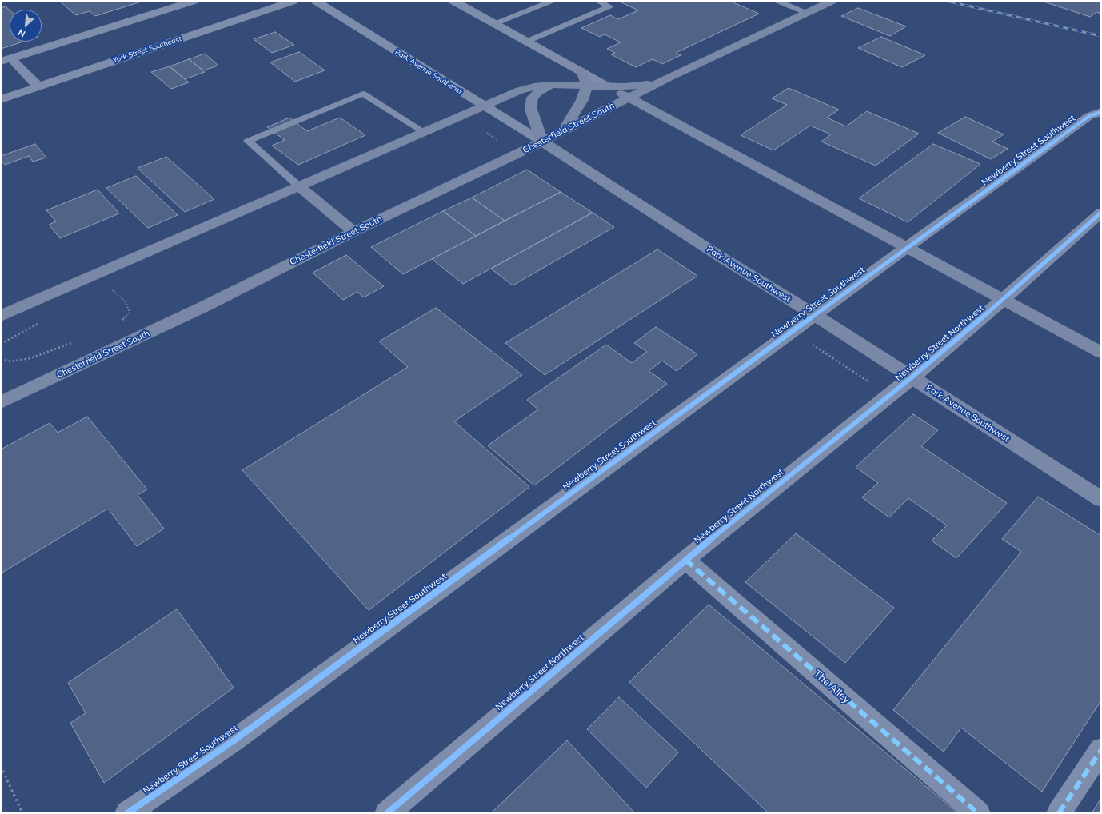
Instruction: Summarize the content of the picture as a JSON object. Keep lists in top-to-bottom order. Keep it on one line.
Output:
{"streets":{"main road":["Chesterfield Street South","Park Avenue Southwest"],"street":["York Street Southeast","Park Avenue Southeast","Newberry Street Southwest","Newberry Street Northwest","The Alley"]},"crossings":[["Park Avenue Southeast","Chesterfield Street South"],["Park Avenue Southeast","Park Avenue Southwest"],["Chesterfield Street South","Park Avenue Southwest"],["Newberry Street Southwest","Park Avenue Southwest"],["Park Avenue Southwest","Newberry Street Northwest"],["Newberry Street Northwest","The Alley"]],"north":"bottom left"}
